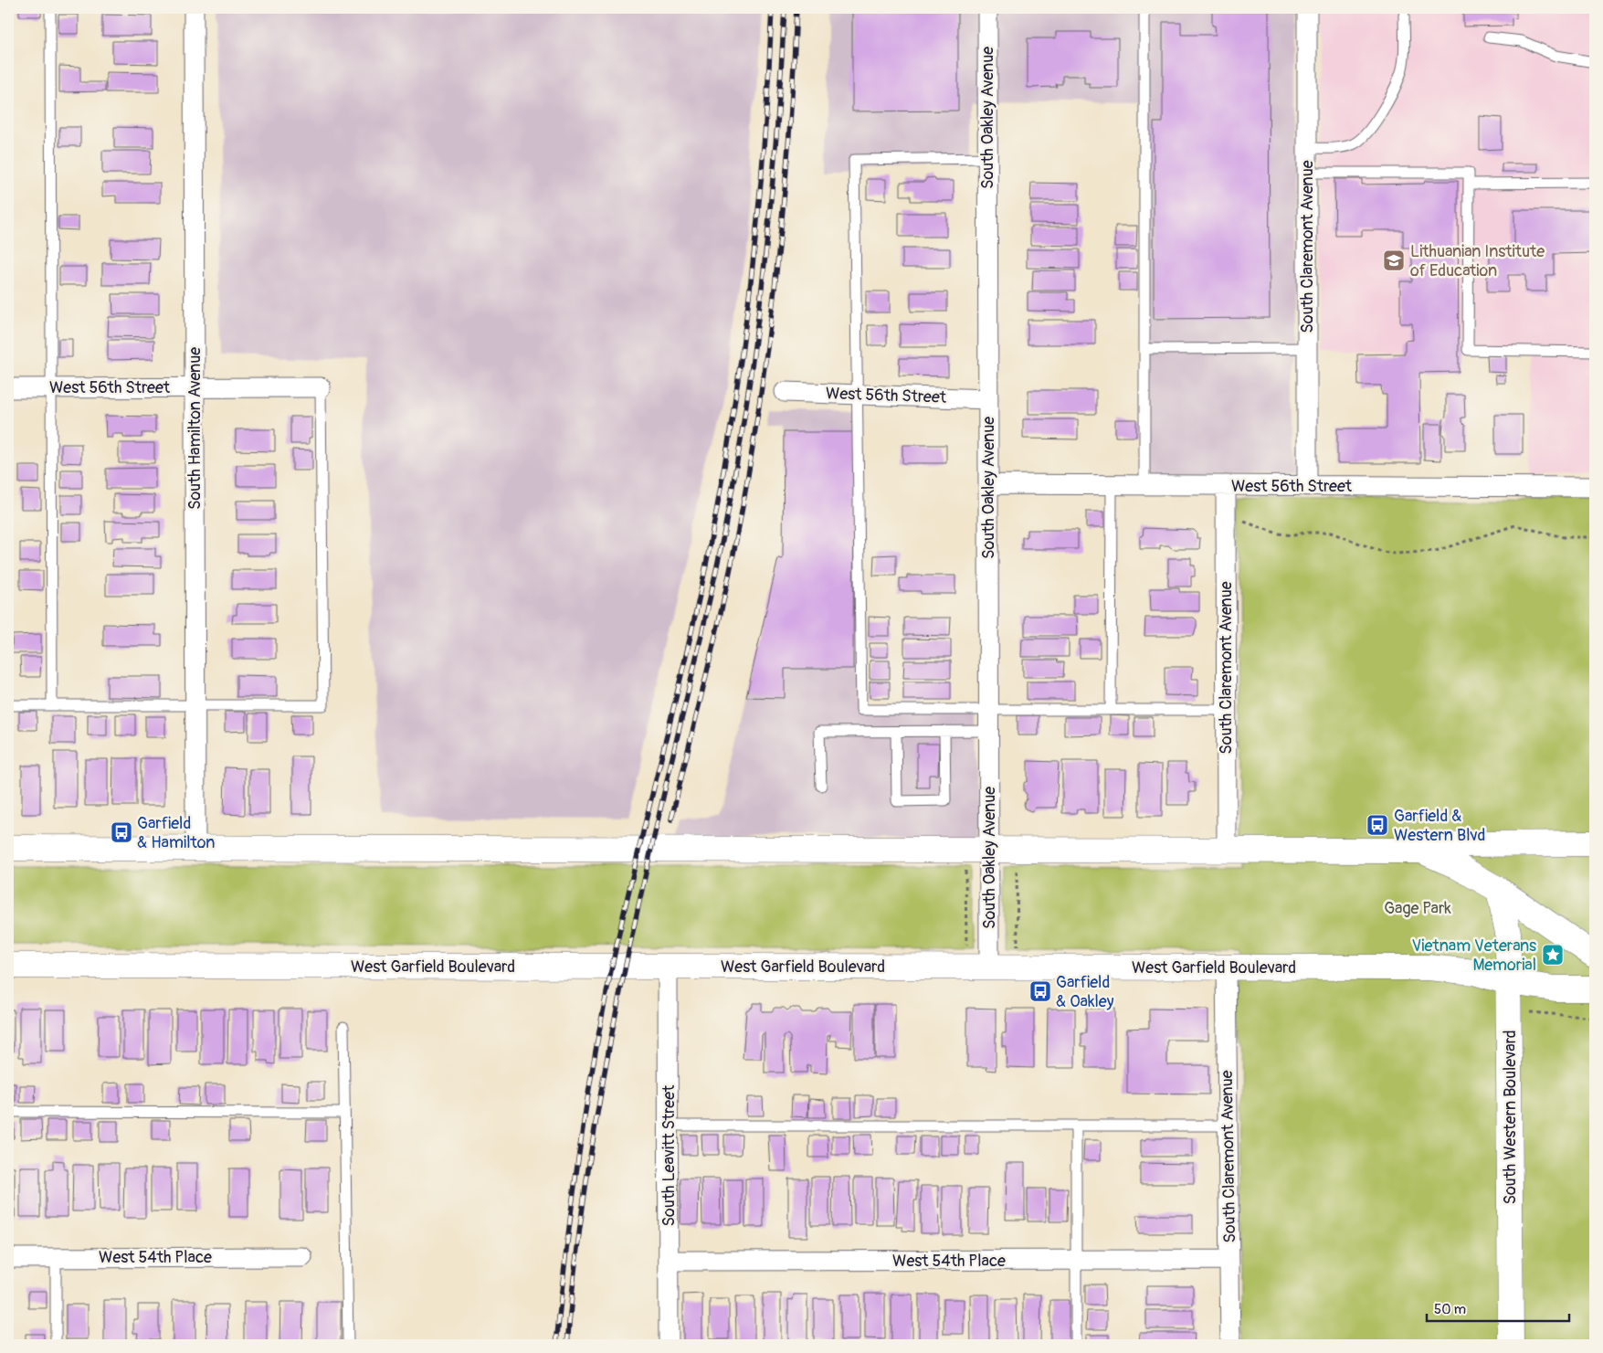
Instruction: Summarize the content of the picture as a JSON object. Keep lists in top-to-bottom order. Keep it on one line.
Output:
{"streets":{"street":["South Oakley Avenue","South Claremont Avenue","West 56th Street","South Hamilton Avenue","West Garfield Boulevard","South Western Boulevard","South Leavitt Street","West 54th Place"]},"crossings":[["South Oakley Avenue","West 56th Street"],["South Oakley Avenue","West Garfield Boulevard"],["South Claremont Avenue","West 56th Street"],["South Claremont Avenue","West Garfield Boulevard"],["South Claremont Avenue","West 54th Place"],["West 56th Street","South Hamilton Avenue"],["West Garfield Boulevard","South Western Boulevard"],["West Garfield Boulevard","South Leavitt Street"],["South Leavitt Street","West 54th Place"]],"parks":["Gage Park"],"places":{"school or university":["Lithuanian Institute of Education"],"bus stop":["Garfield & Western Blvd","Garfield & Hamilton","Garfield & Oakley"],"place":["Vietnam Veterans Memorial"]},"scale_bar":"50 m"}
